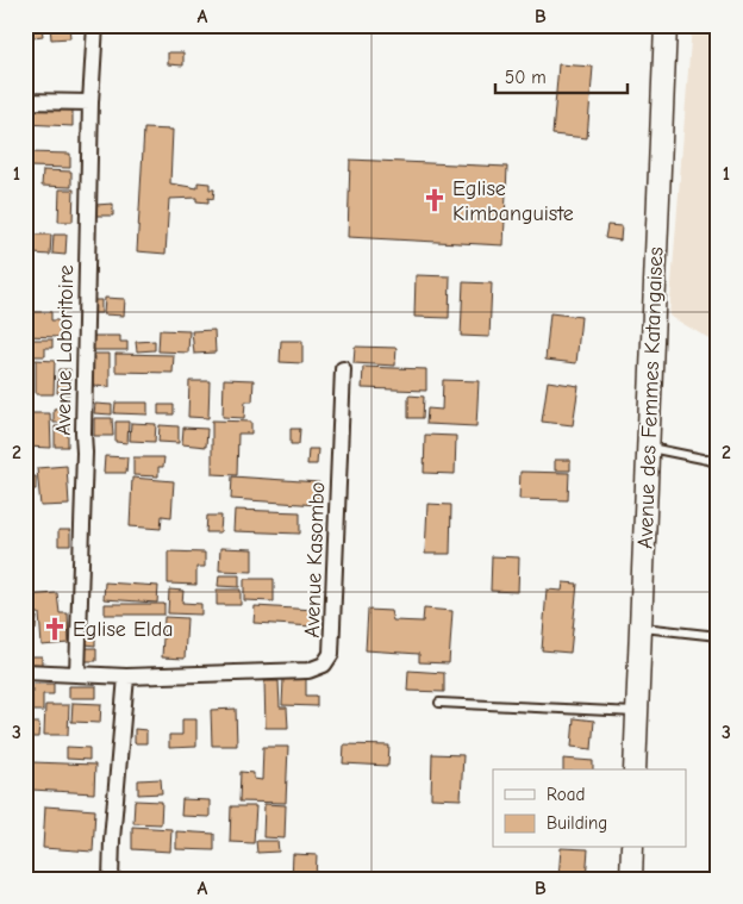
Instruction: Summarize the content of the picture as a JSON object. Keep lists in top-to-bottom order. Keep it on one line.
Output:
{"streets":{"street":["Avenue Laboritoire","Avenue des Femmes Katangaises","Avenue Kasombo"]},"crossings":[["Avenue Laboritoire","Avenue Kasombo"]],"places":{"church":["Eglise Kimbanguiste","Eglise Elda"]},"legend":["Road","Building"],"scale_bar":"50 m","grid":{"columns":["A","B"],"rows":["1","2","3"]}}
